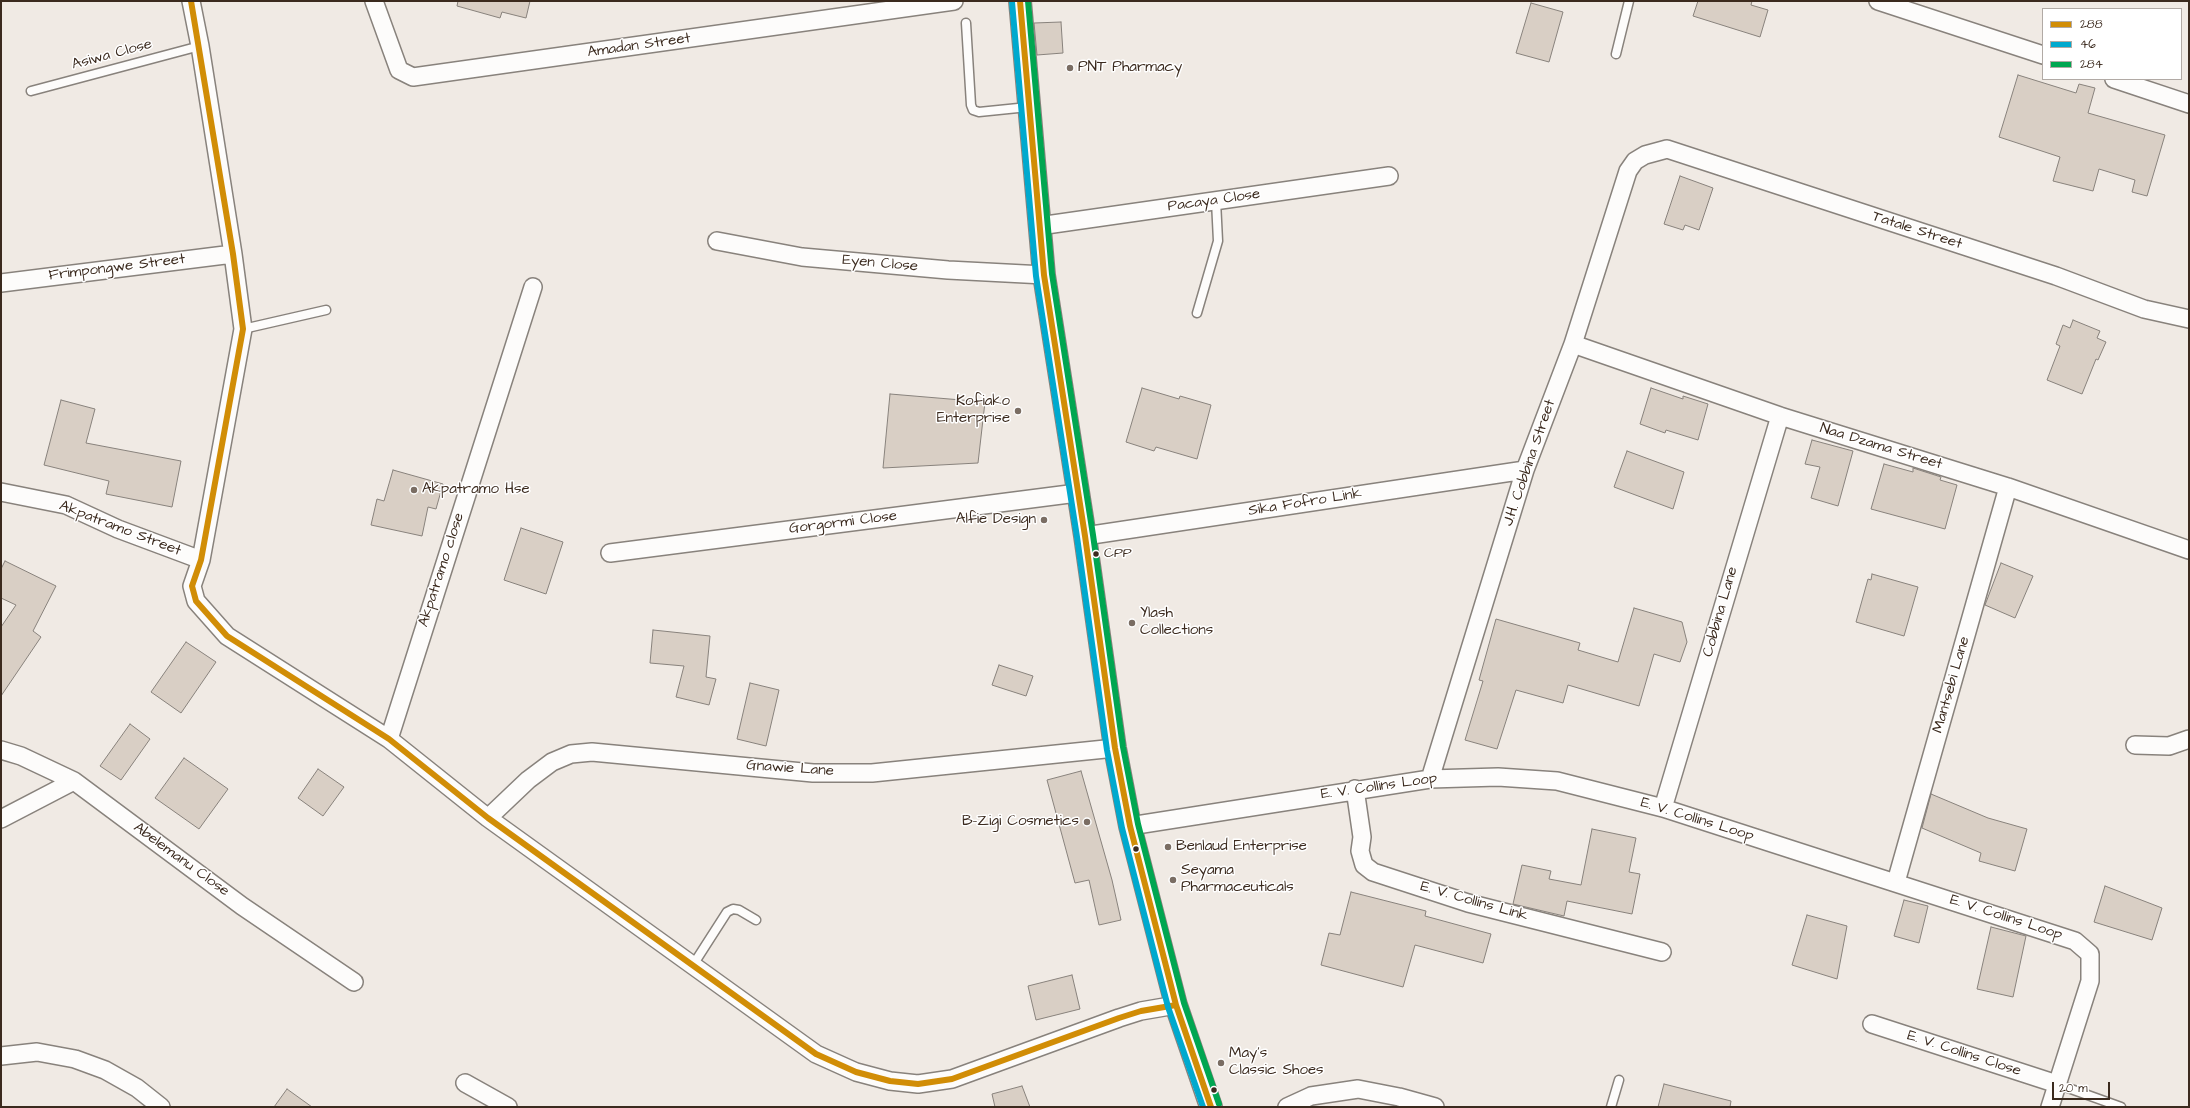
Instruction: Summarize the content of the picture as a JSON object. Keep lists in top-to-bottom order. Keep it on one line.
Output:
{"streets":{"street":["Amadan Street","Pacaya Close","Tatale Street","Eyen Close","Frimpongwe Street","Naa Dzama Street","J.H. Cobbina Street","Sika Fofro Link","Gorgormi Close","Akpatramo Street","Akpatramo close","Cobbina Lane","Mantsebi Lane","Gnawie Lane","E. V. Collins Loop","Abelemanu Close","E. V. Collins Link","E. V. Collins Close"],"lane":["Asiwa Close"]},"crossings":[["Tatale Street","J.H. Cobbina Street"],["Naa Dzama Street","J.H. Cobbina Street"],["Naa Dzama Street","Cobbina Lane"],["Naa Dzama Street","Mantsebi Lane"],["J.H. Cobbina Street","Sika Fofro Link"],["J.H. Cobbina Street","E. V. Collins Loop"],["Akpatramo Street","Akpatramo close"],["Akpatramo Street","Gnawie Lane"],["Cobbina Lane","E. V. Collins Loop"],["Mantsebi Lane","E. V. Collins Loop"],["E. V. Collins Loop","E. V. Collins Link"],["E. V. Collins Loop","E. V. Collins Close"]],"places":["PNT Pharmacy","Kofiako Enterprise","Akpatramo Hse","Alfie Design","CPP","Ylash Collections","B-Zigi Cosmetics","Benlaud Enterprise","Seyama Pharmaceuticals","May's Classic Shoes"],"lines":["transit line 288","transit line 284","transit line 46"],"legend":["288","46","284"],"scale_bar":"20 m"}
